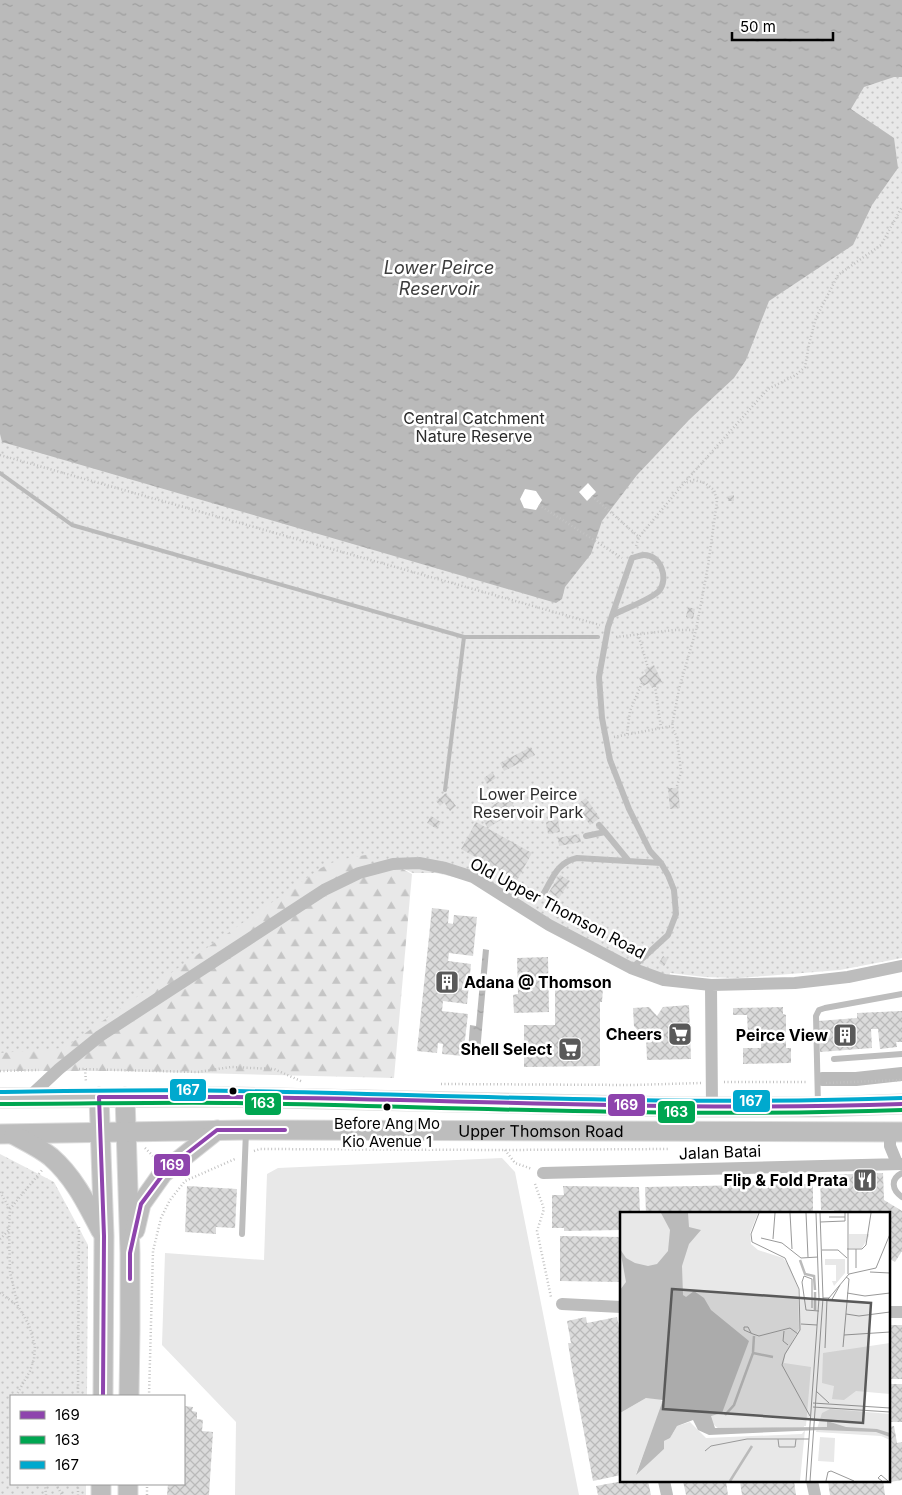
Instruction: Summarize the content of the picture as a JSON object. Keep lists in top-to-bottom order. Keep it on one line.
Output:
{"streets":{"main road":["Upper Thomson Road"],"street":["Old Upper Thomson Road","Jalan Batai"]},"crossings":[["Old Upper Thomson Road","Upper Thomson Road"]],"water":["Lower Peirce Reservoir"],"parks":["Central Catchment Nature Reserve","Lower Peirce Reservoir Park"],"places":{"building":["Adana @ Thomson","Peirce View"],"supermarket":["Cheers","Shell Select"],"other":["Before Ang Mo Kio Avenue 1"],"restaurant":["Flip & Fold Prata"]},"lines":["transit line 167","transit line 169","transit line 163"],"legend":["169","163","167"],"scale_bar":"50 m"}
